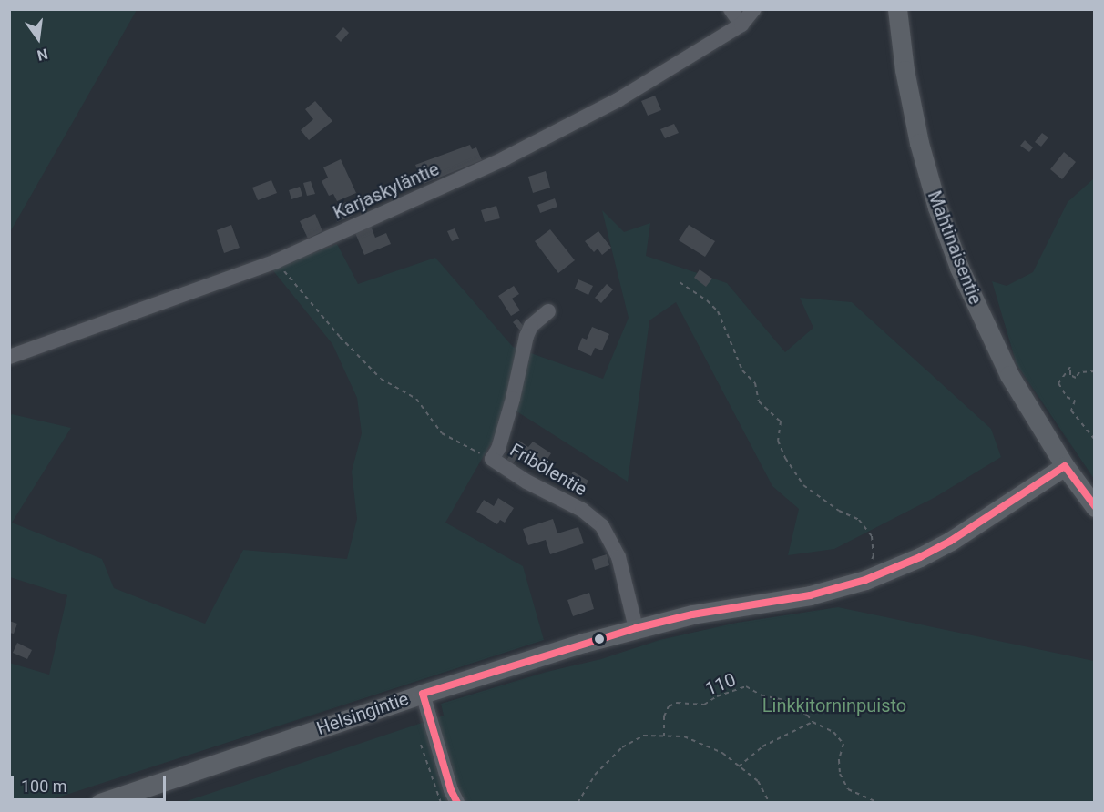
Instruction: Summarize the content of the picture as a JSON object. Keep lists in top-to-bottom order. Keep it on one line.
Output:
{"streets":{"main road":["Mahtinaisentie","Helsingintie"],"street":["Karjaskyläntie","Fribölentie"],"path":["110"]},"crossings":[["Mahtinaisentie","Helsingintie"],["Fribölentie","Helsingintie"]],"parks":["Linkkitorninpuisto"],"scale_bar":"100 m","north":"bottom"}
